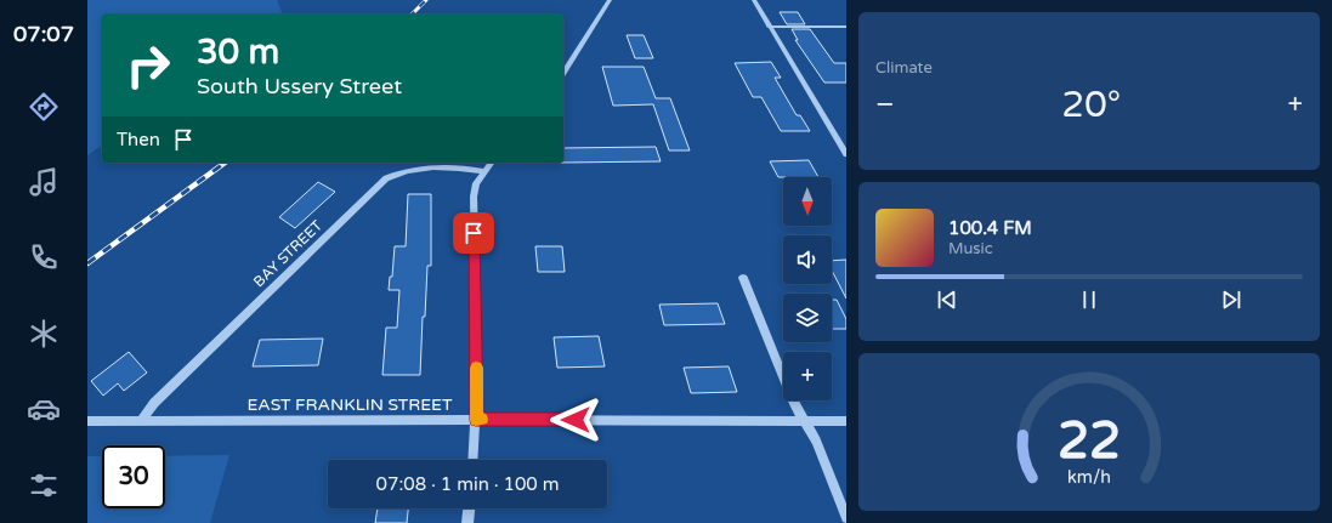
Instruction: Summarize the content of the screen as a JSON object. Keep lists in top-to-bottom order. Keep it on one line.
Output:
{"streets":{"street":["BAY STREET","EAST FRANKLIN STREET"]},"crossings":[["BAY STREET","EAST FRANKLIN STREET"]],"north":"bottom","page":{"tabs":"07:07","tile":"Climate","turn":["30 m","South Ussery Street"],"heat":["−","20°","+"],"then":"Then","map_buttons":"+","song":["100.4 FM","Music"],"limit":"30","trip":"07:08 · 1 min · 100 m","gauge":["22","km/h"]}}
